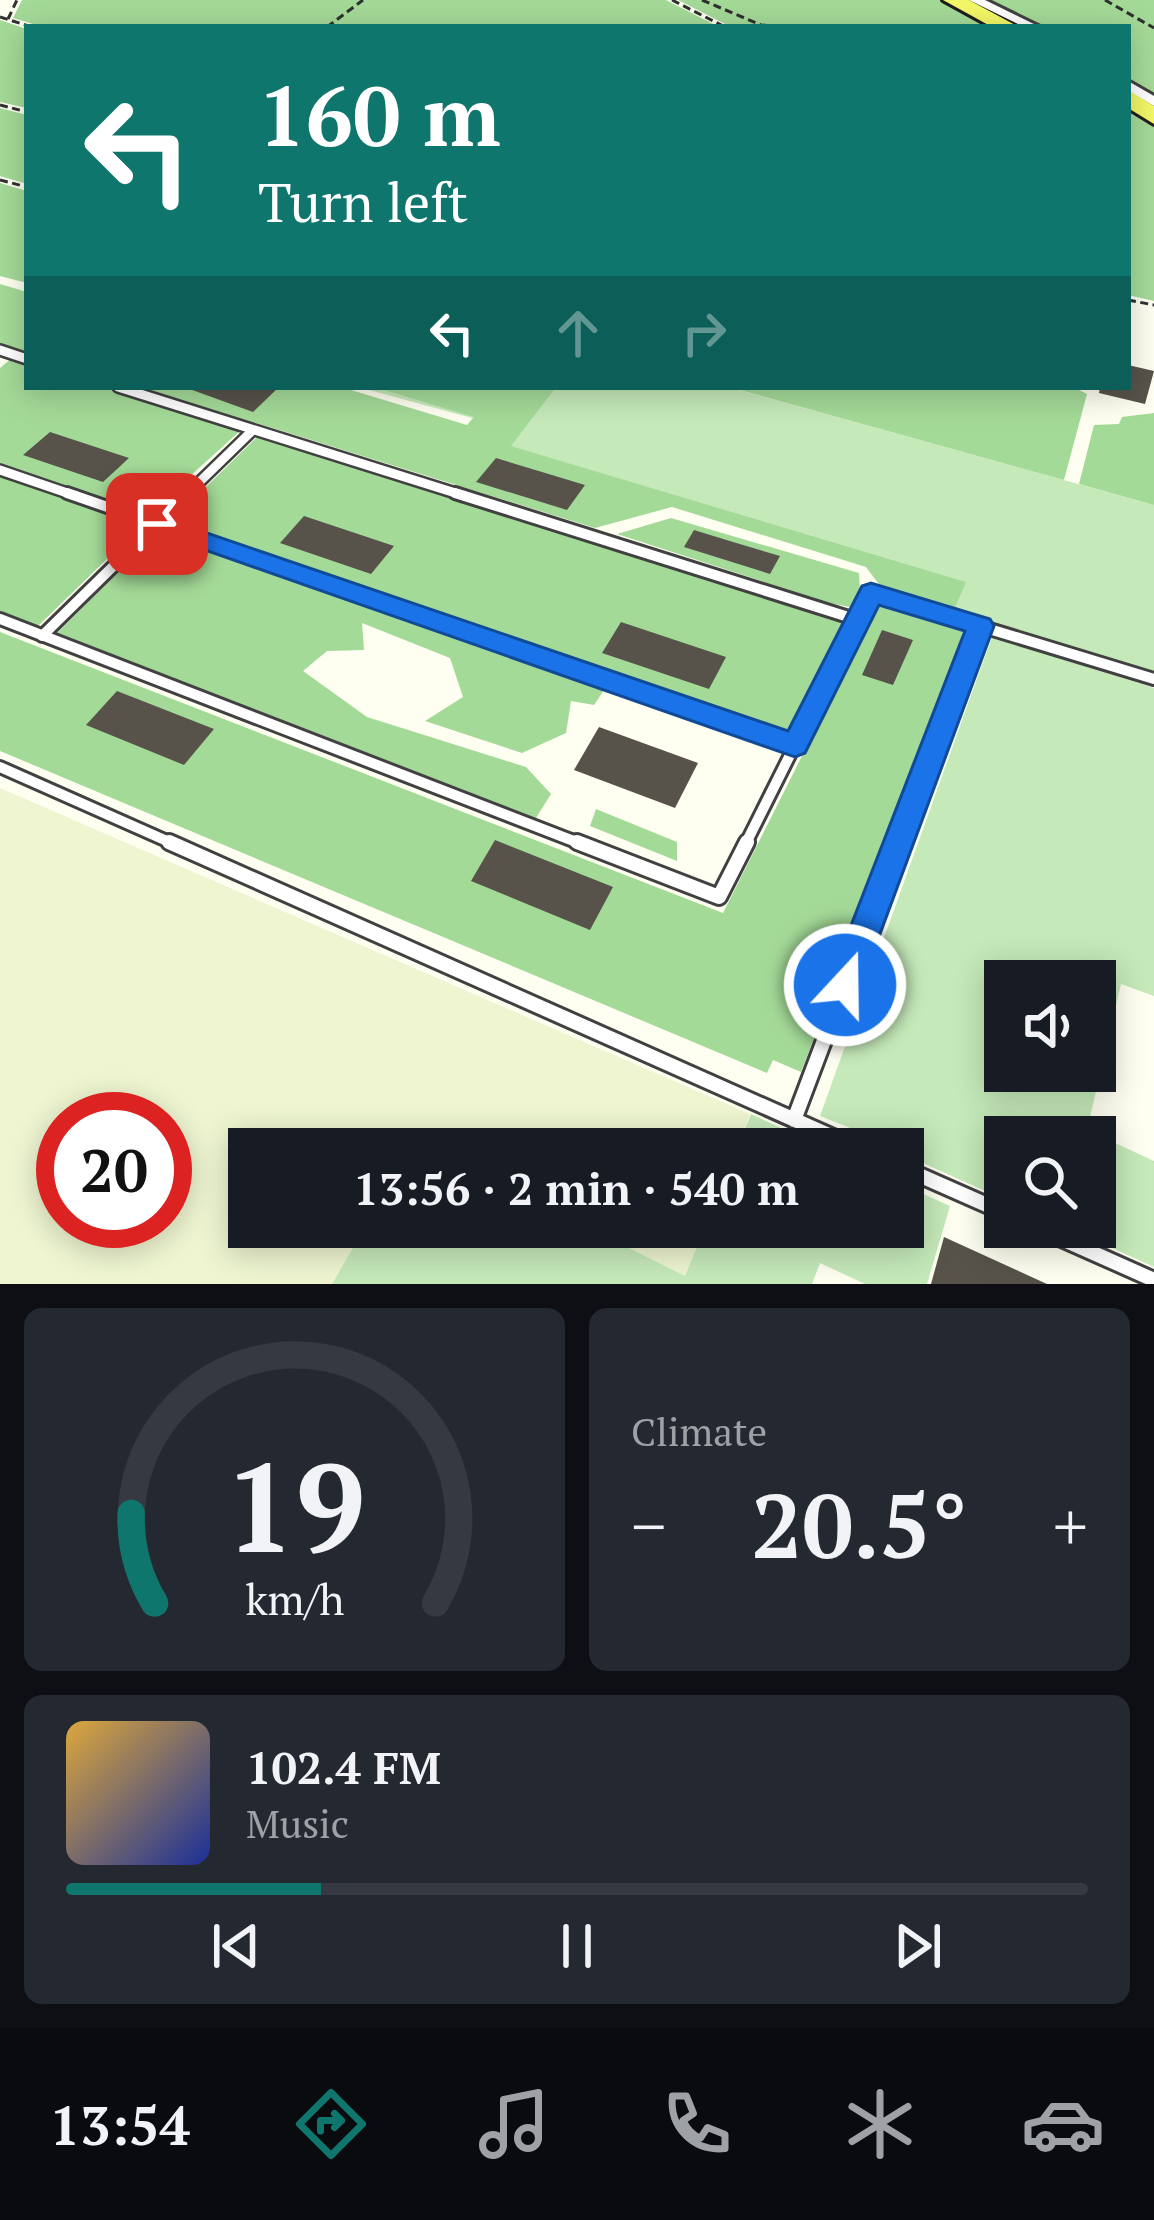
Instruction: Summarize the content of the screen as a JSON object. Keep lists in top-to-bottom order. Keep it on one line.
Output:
{"page":{"turn":["160 m","Turn left"],"limit":"20","trip":"13:56 · 2 min · 540 m","tile":"Climate","heat":["−","20.5°","+"],"song":["102.4 FM","Music"],"tabs":"13:54","gauge":["19","km/h"]}}
